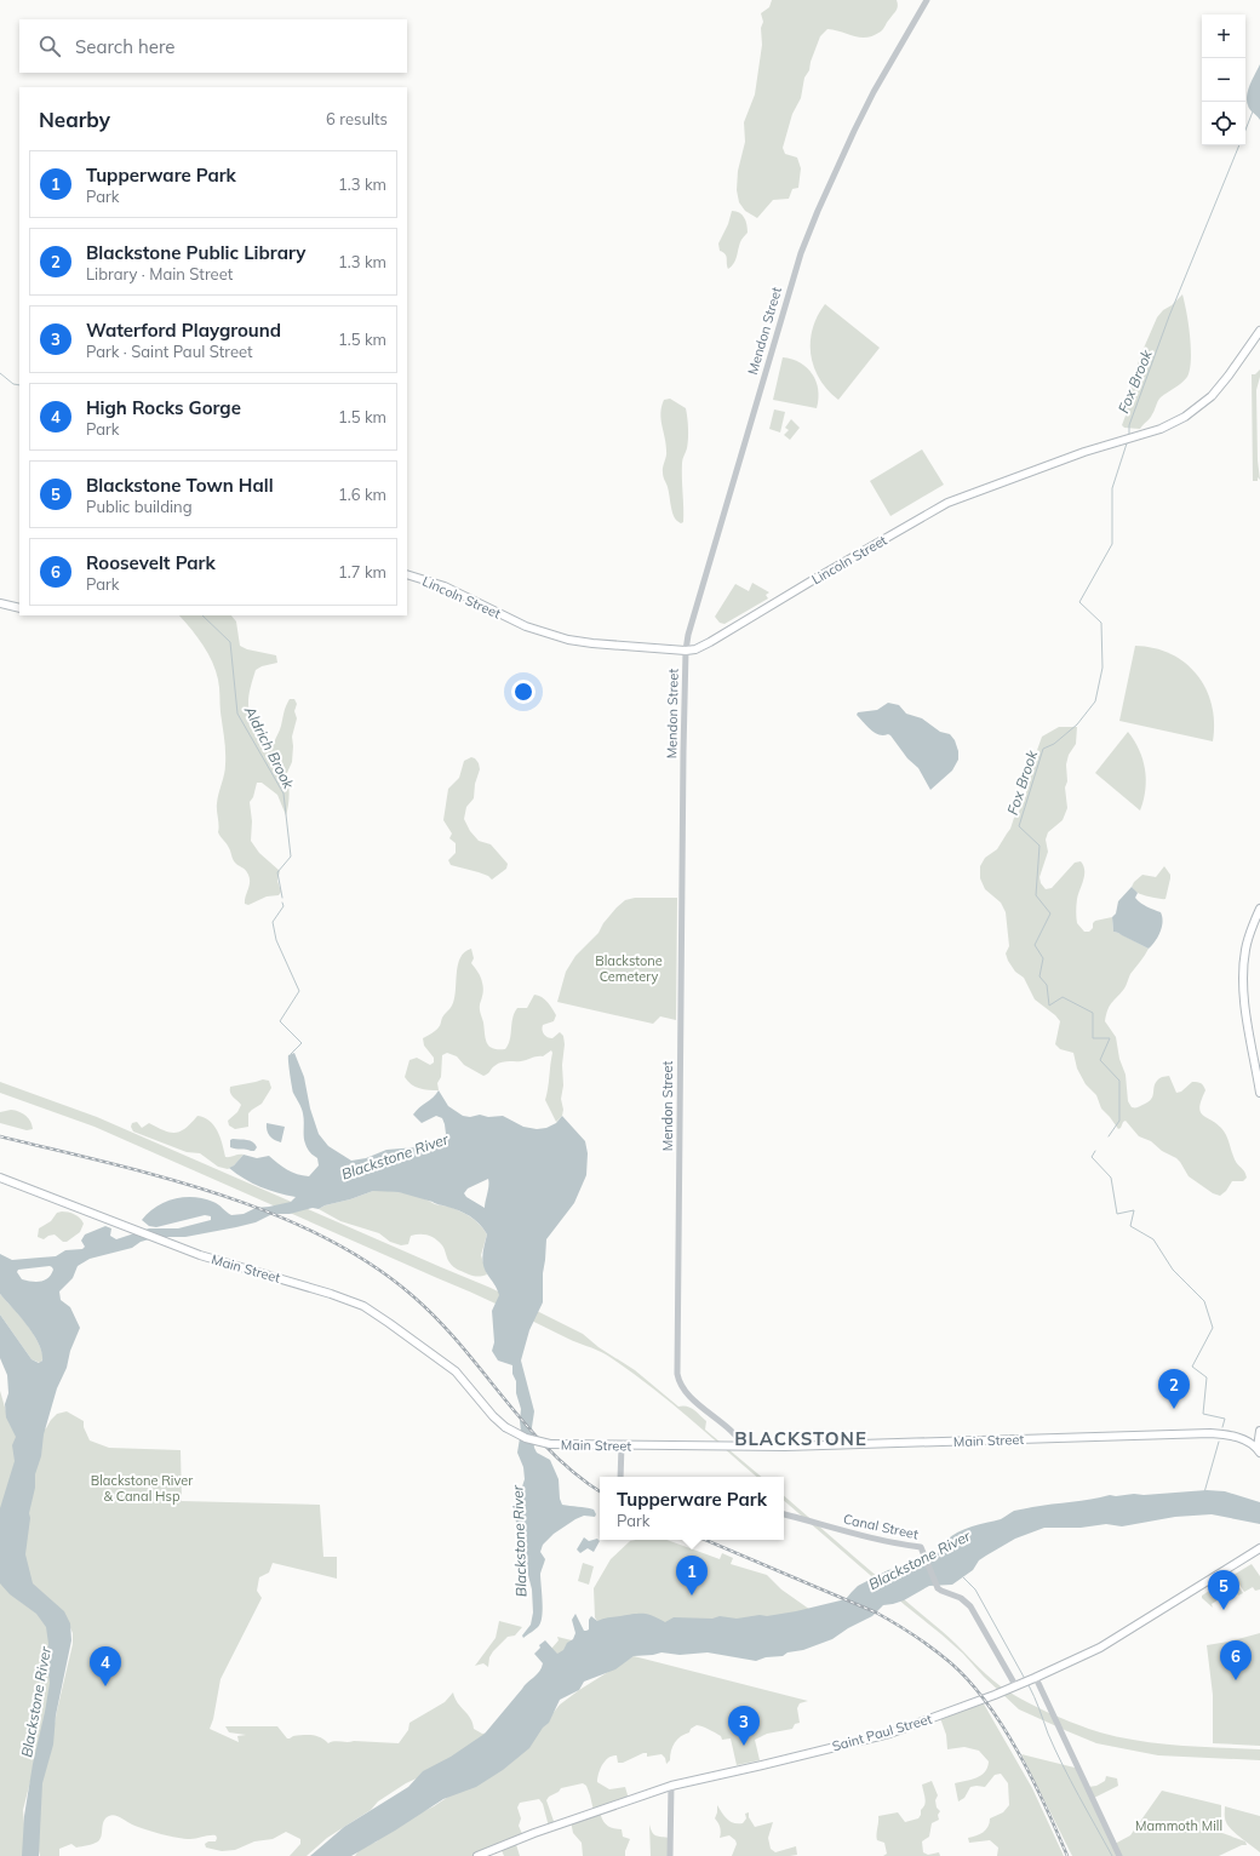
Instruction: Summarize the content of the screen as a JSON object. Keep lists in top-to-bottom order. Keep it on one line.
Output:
{"streets":{"main road":["Lincoln Street","Main Street","Saint Paul Street"],"street":["Mendon Street","Canal Street"]},"crossings":[["Mendon Street","Lincoln Street"],["Mendon Street","Main Street"],["Canal Street","Saint Paul Street"]],"districts":["BLACKSTONE"],"water":["Fox Brook","Aldrich Brook","Blackstone River"],"parks":["Blackstone Cemetery","Blackstone River & Canal Hsp","Mammoth Mill"],"page":{"map_buttons":["+","−"],"search":"Search here","heading":["Nearby","6 results"],"list":[{"mark":"1","name":"Tupperware Park","note":"Park","value":"1.3 km"},{"mark":"2","name":"Blackstone Public Library","note":"Library · Main Street","value":"1.3 km"},{"mark":"3","name":"Waterford Playground","note":"Park · Saint Paul Street","value":"1.5 km"},{"mark":"4","name":"High Rocks Gorge","note":"Park","value":"1.5 km"},{"mark":"5","name":"Blackstone Town Hall","note":"Public building","value":"1.6 km"},{"mark":"6","name":"Roosevelt Park","note":"Park","value":"1.7 km"}],"pins":["2","1","5","6","4","3"],"popup":["Tupperware Park","Park"]}}
